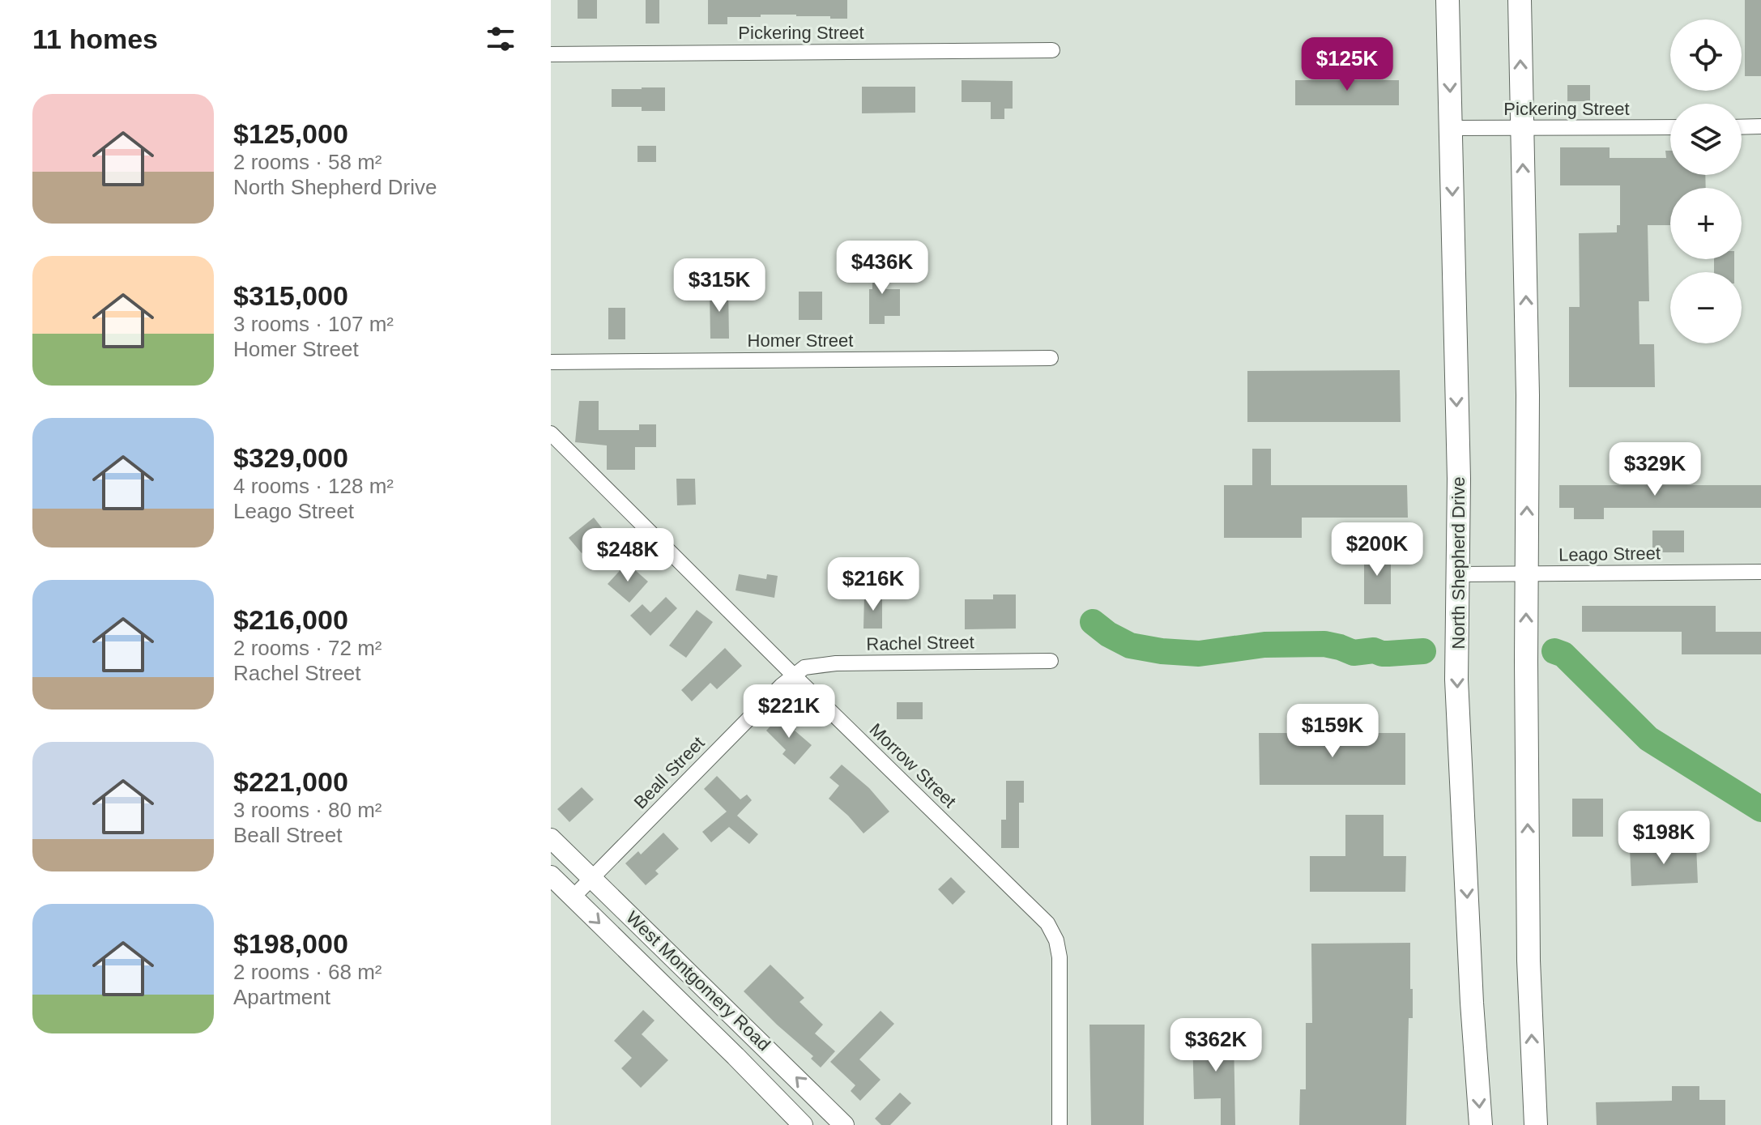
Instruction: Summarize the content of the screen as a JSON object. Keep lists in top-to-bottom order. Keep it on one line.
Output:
{"streets":{"main road":["North Shepherd Drive","West Montgomery Road"],"street":["Pickering Street","Homer Street","Leago Street","Rachel Street","Morrow Street","Beall Street"]},"crossings":[["Pickering Street","North Shepherd Drive"],["Leago Street","North Shepherd Drive"],["Rachel Street","Morrow Street"],["Rachel Street","Beall Street"],["Morrow Street","Beall Street"],["Beall Street","West Montgomery Road"]],"page":{"heading":"11 homes","map_buttons":["+","−"],"price":["$125K","$436K","$315K","$329K","$200K","$248K","$216K","$221K","$159K","$198K","$362K"],"list":[{"name":"$125,000","note":"2 rooms · 58 m² · North Shepherd Drive"},{"name":"$315,000","note":"3 rooms · 107 m² · Homer Street"},{"name":"$329,000","note":"4 rooms · 128 m² · Leago Street"},{"name":"$216,000","note":"2 rooms · 72 m² · Rachel Street"},{"name":"$221,000","note":"3 rooms · 80 m² · Beall Street"},{"name":"$198,000","note":"2 rooms · 68 m² · Apartment"}]}}
